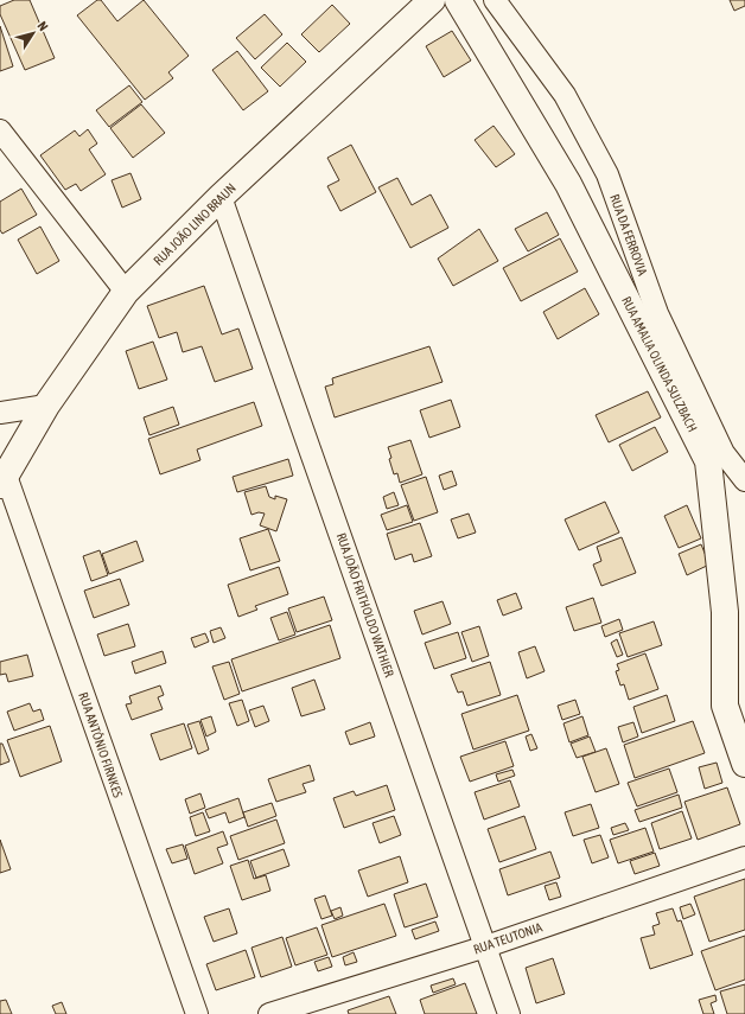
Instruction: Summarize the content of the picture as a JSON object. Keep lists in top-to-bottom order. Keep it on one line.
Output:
{"streets":{"street":["RUA JOÃO LINO BRAUN","RUA DA FERROVIA","RUA AMALIA OLINDA SULZBACH","RUA JOÃO FRITHOLDO WATHIER","RUA ANTÔNIO FIRNKES","RUA TEUTONIA"]},"crossings":[["RUA JOÃO LINO BRAUN","RUA JOÃO FRITHOLDO WATHIER"],["RUA JOÃO LINO BRAUN","RUA ANTÔNIO FIRNKES"],["RUA DA FERROVIA","RUA AMALIA OLINDA SULZBACH"],["RUA JOÃO FRITHOLDO WATHIER","RUA TEUTONIA"]],"north":"top right"}
